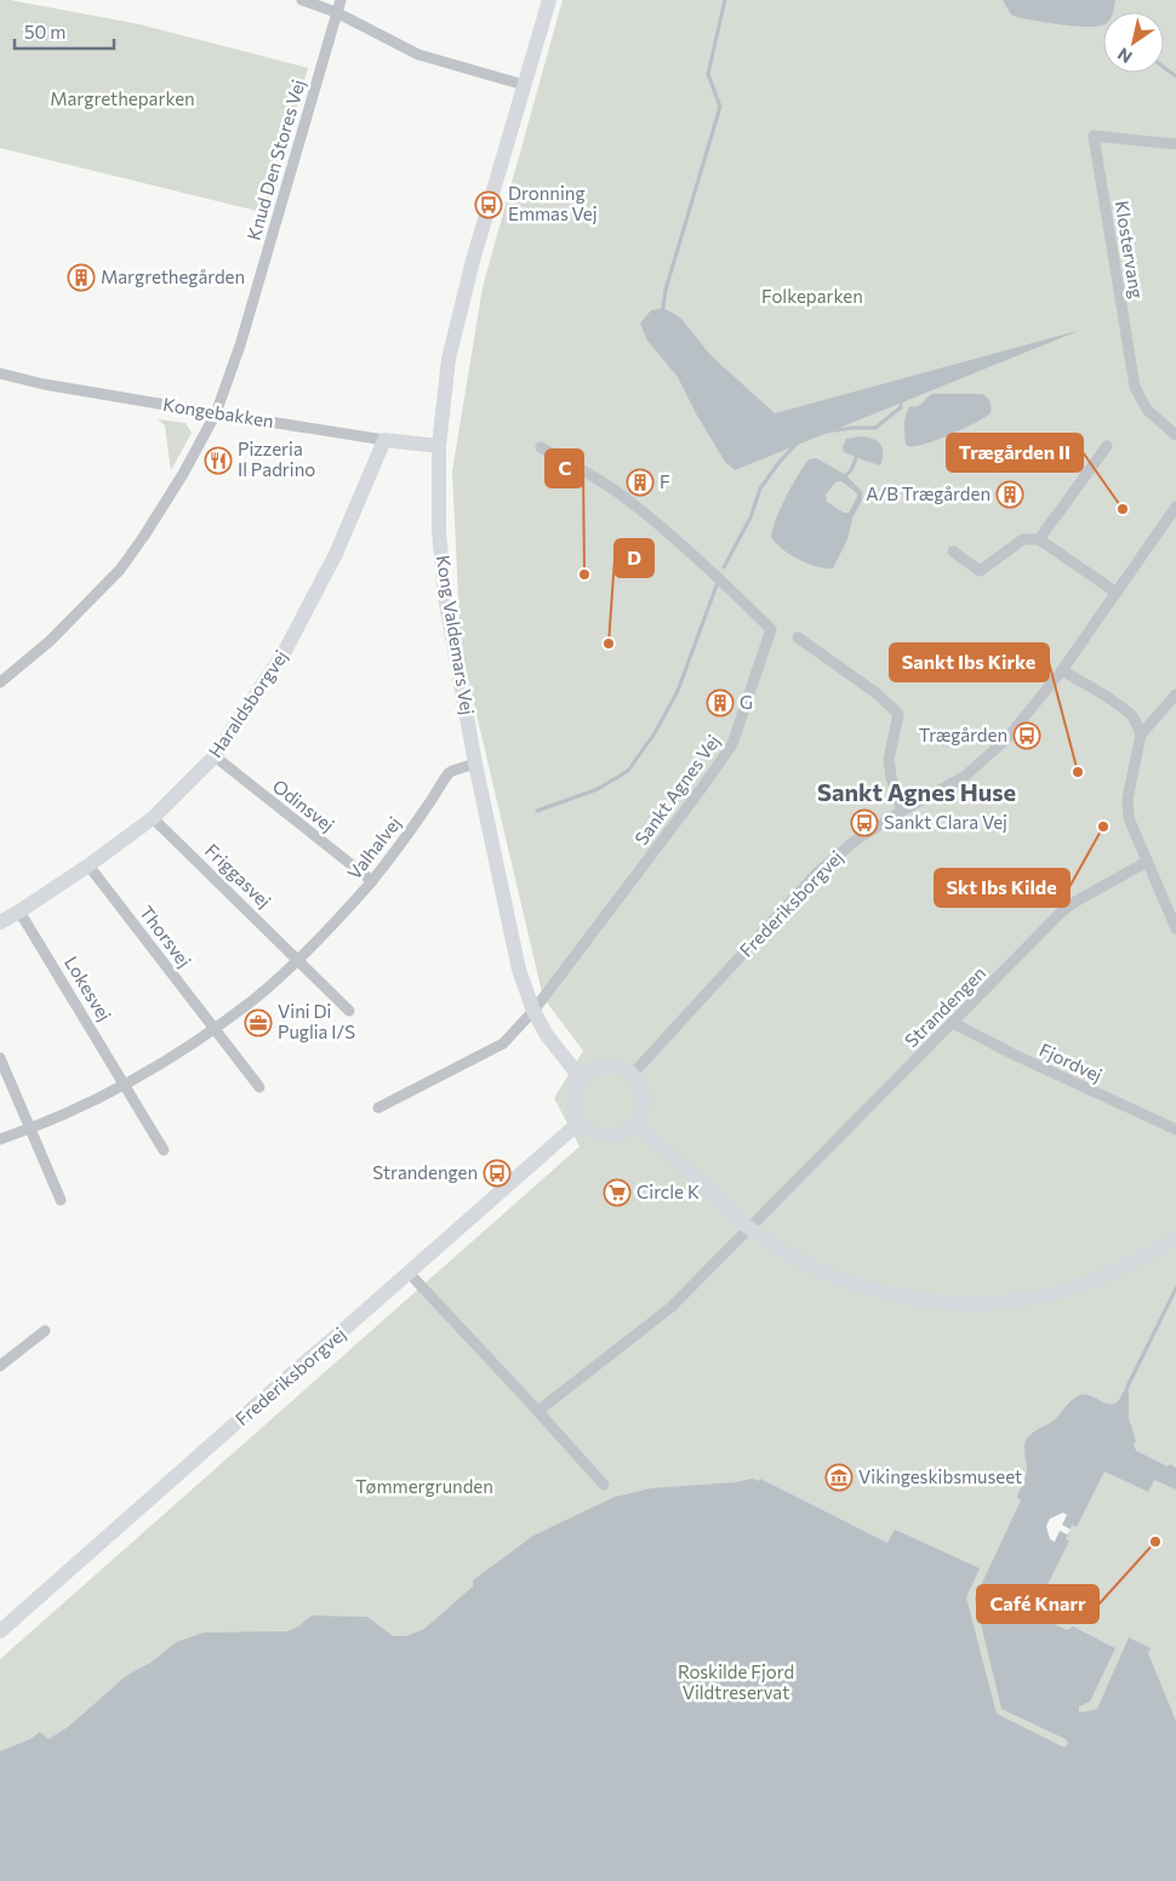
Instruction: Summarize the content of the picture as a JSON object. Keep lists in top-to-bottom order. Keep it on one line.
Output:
{"streets":{"main road":["Kongebakken","Kong Valdemars Vej","Haraldsborgvej","Frederiksborgvej"],"street":["Knud Den Stores Vej","Klostervang","Sankt Agnes Vej","Odinsvej","Valhalvej","Friggasvej","Thorsvej","Lokesvej","Strandengen","Fjordvej"]},"crossings":[["Knud Den Stores Vej","Kongebakken"],["Kongebakken","Kong Valdemars Vej"],["Kongebakken","Haraldsborgvej"],["Kong Valdemars Vej","Sankt Agnes Vej"],["Kong Valdemars Vej","Valhalvej"],["Kong Valdemars Vej","Frederiksborgvej"],["Haraldsborgvej","Odinsvej"],["Haraldsborgvej","Friggasvej"],["Haraldsborgvej","Thorsvej"],["Haraldsborgvej","Lokesvej"],["Odinsvej","Valhalvej"],["Valhalvej","Friggasvej"],["Valhalvej","Thorsvej"],["Valhalvej","Lokesvej"],["Strandengen","Fjordvej"]],"districts":["Sankt Agnes Huse"],"parks":["Margretheparken","Folkeparken","Tømmergrunden","Roskilde Fjord Vildtreservat"],"places":{"bus stop":["Dronning Emmas Vej","Trægården","Sankt Clara Vej","Strandengen"],"building":["Margrethegården","F","A/B Trægården","G"],"restaurant":["Pizzeria Il Padrino"],"other":["Trægården II","C","D","Sankt Ibs Kirke","Skt Ibs Kilde","Café Knarr"],"office":["Vini Di Puglia I/S"],"supermarket":["Circle K"],"museum":["Vikingeskibsmuseet"]},"scale_bar":"50 m","north":"bottom left"}
